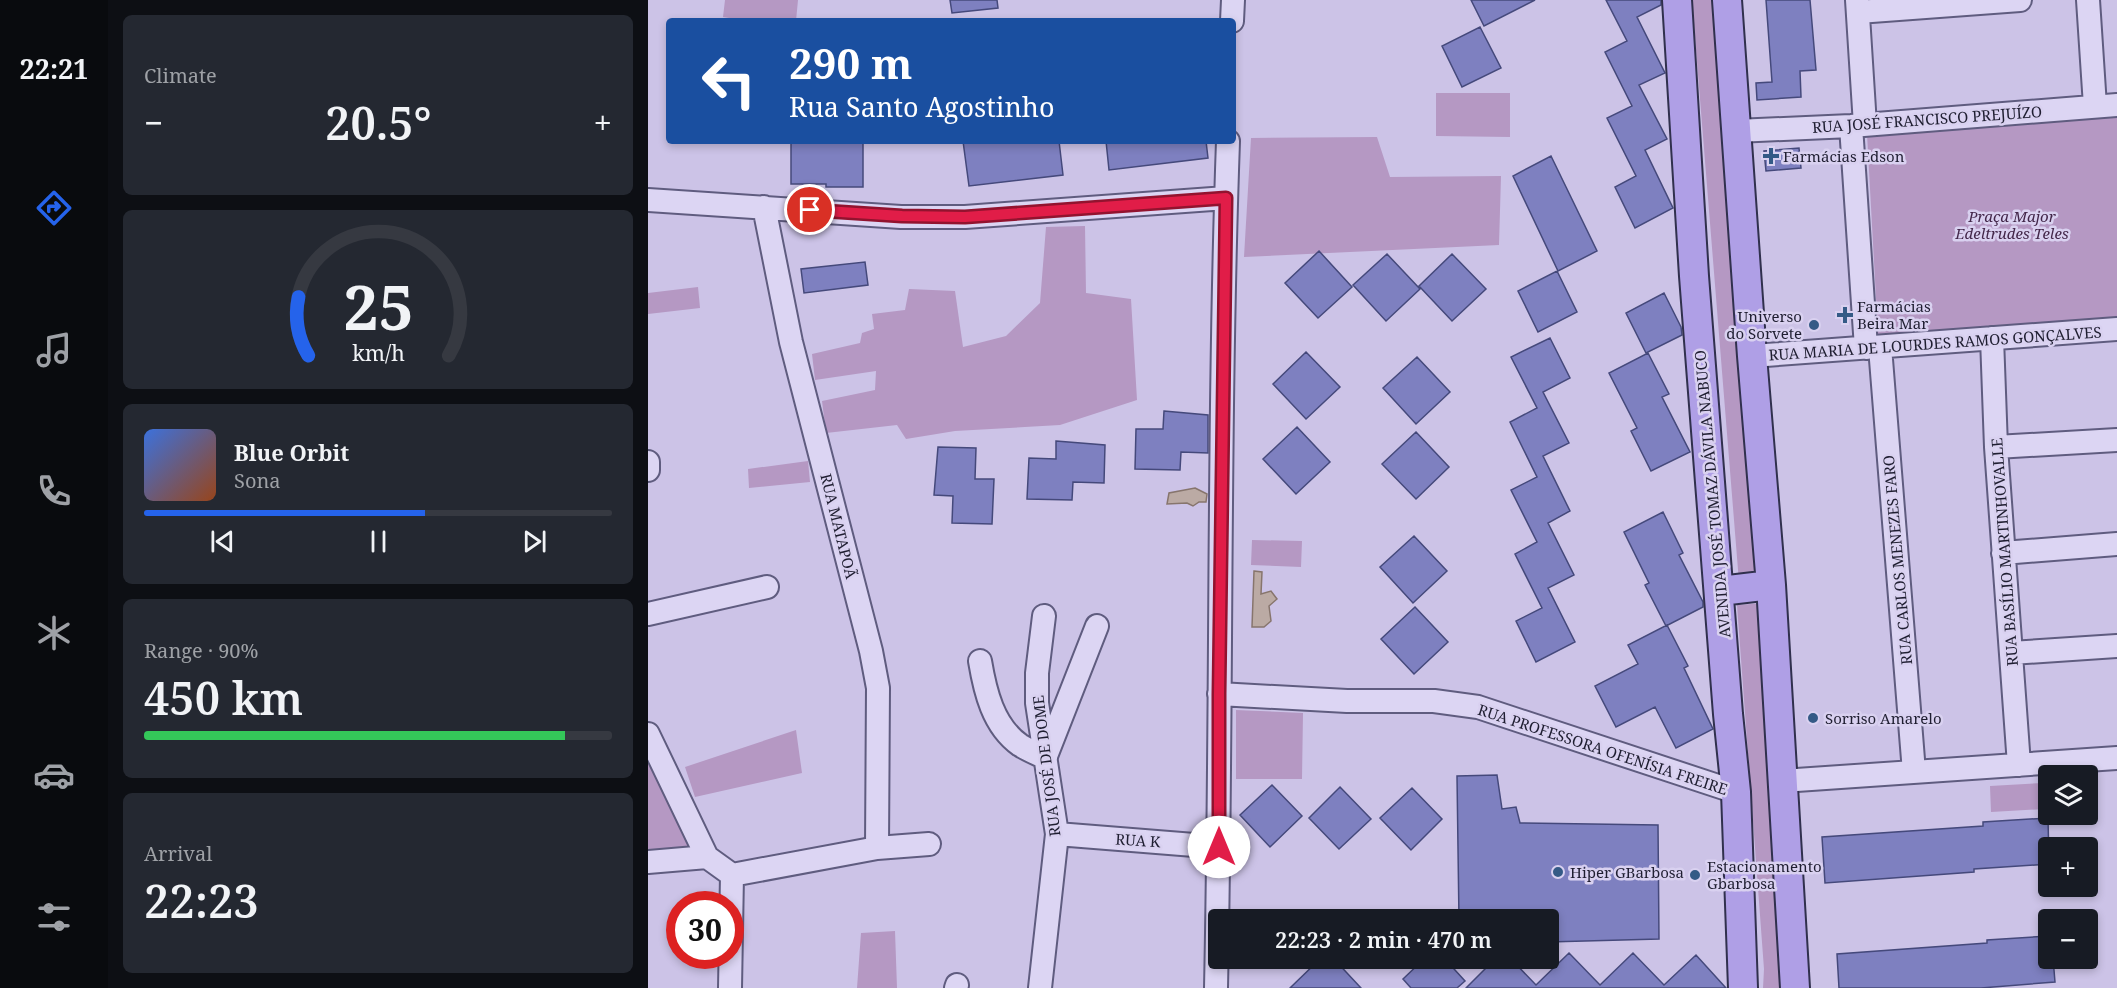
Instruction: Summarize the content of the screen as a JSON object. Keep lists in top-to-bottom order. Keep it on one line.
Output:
{"streets":{"main road":["AVENIDA JOSÉ TOMAZ DÁVILA NABUCO"],"street":["RUA JOSÉ FRANCISCO PREJUÍZO","RUA MARIA DE LOURDES RAMOS GONÇALVES","RUA MATAPOÃ","RUA BASÍLIO MARTINHOVALLE","RUA CARLOS MENEZES FARO","RUA PROFESSORA OFENÍSIA FREIRE","RUA JOSÉ DE DOME","RUA K"]},"crossings":[["RUA JOSÉ FRANCISCO PREJUÍZO","RUA CARLOS MENEZES FARO"],["RUA MARIA DE LOURDES RAMOS GONÇALVES","RUA BASÍLIO MARTINHOVALLE"],["RUA MARIA DE LOURDES RAMOS GONÇALVES","RUA CARLOS MENEZES FARO"],["AVENIDA JOSÉ TOMAZ DÁVILA NABUCO","RUA PROFESSORA OFENÍSIA FREIRE"],["RUA JOSÉ DE DOME","RUA K"]],"parks":["Praça Major Edeltrudes Teles"],"places":{"health":["Farmácias Edson","Farmácias Beira Mar"],"other":["Universo do Sorvete","Sorriso Amarelo","Hiper GBarbosa","Estacionamento Gbarbosa"]},"page":{"tabs":"22:21","tile":["Climate",["Range · 90%","450 km"],["Arrival","22:23"]],"turn":["290 m","Rua Santo Agostinho"],"heat":["−","20.5°","+"],"song":["Blue Orbit","Sona"],"map_buttons":["+","−"],"limit":"30","trip":"22:23 · 2 min · 470 m","gauge":["25","km/h"]}}
